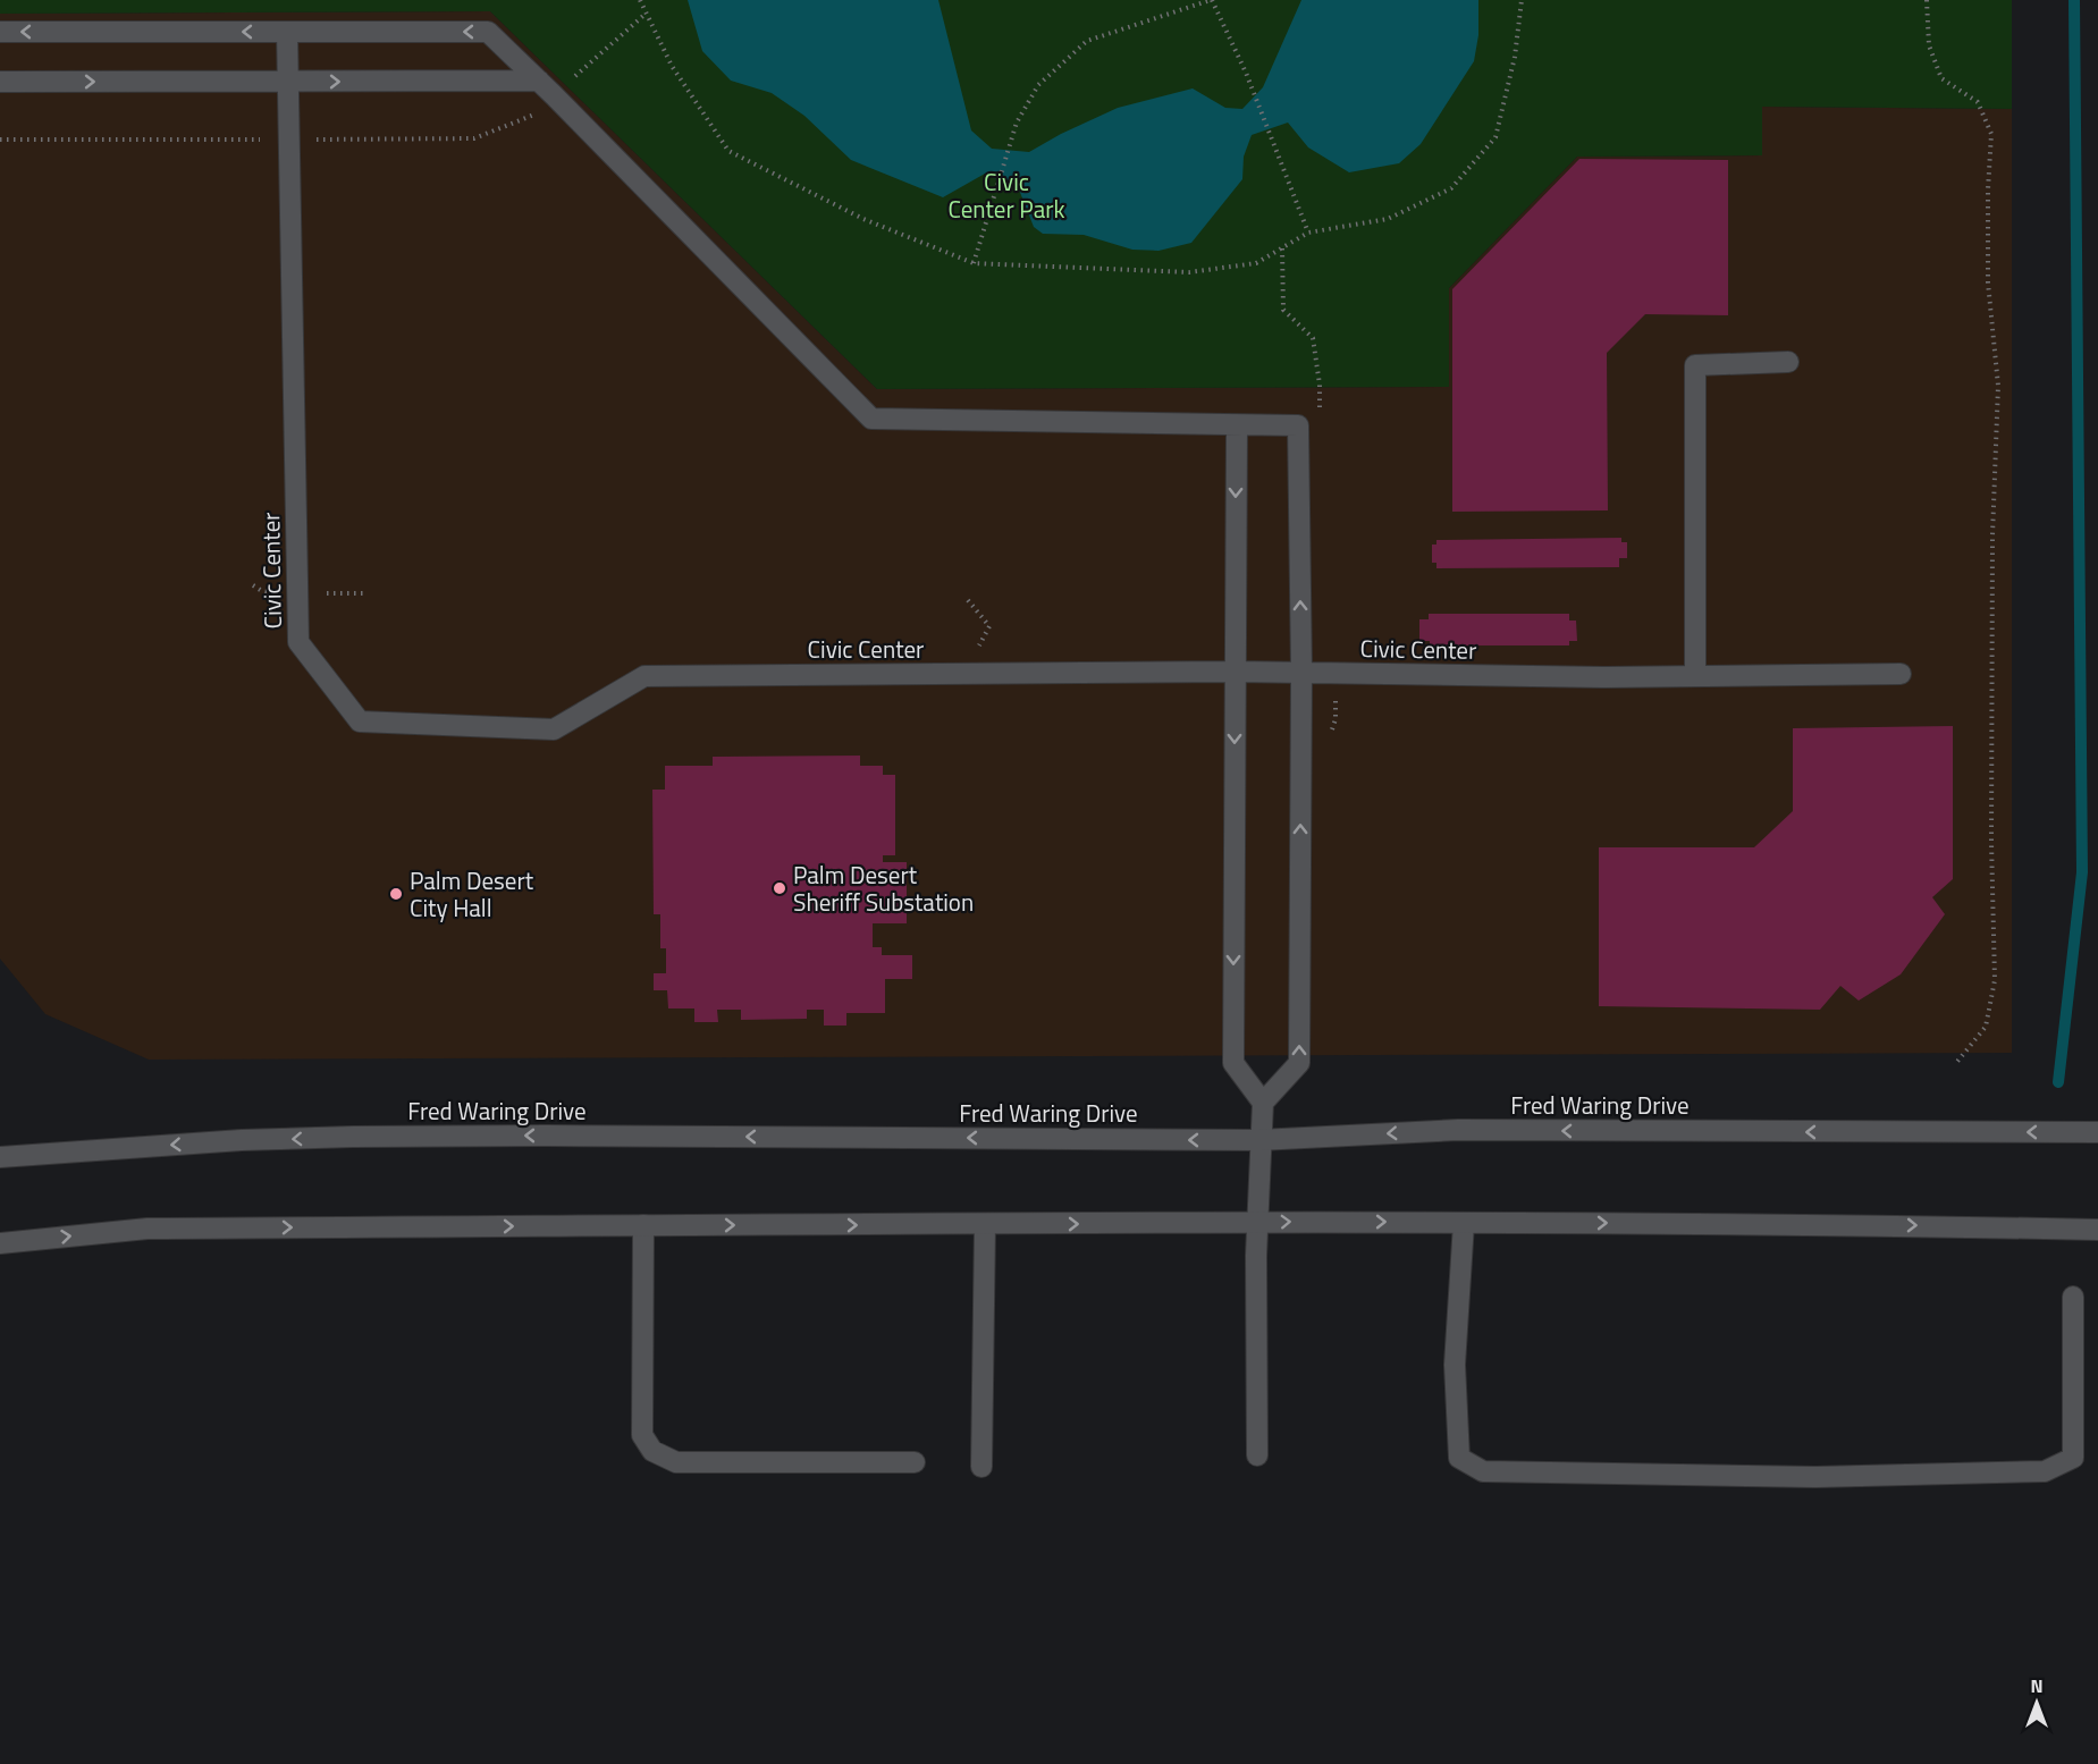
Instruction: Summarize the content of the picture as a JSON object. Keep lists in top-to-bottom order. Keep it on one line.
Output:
{"streets":{"main road":["Civic Center","Fred Waring Drive"]},"parks":["Civic Center Park"],"places":["Palm Desert Sheriff Substation","Palm Desert City Hall"],"north":"top"}
